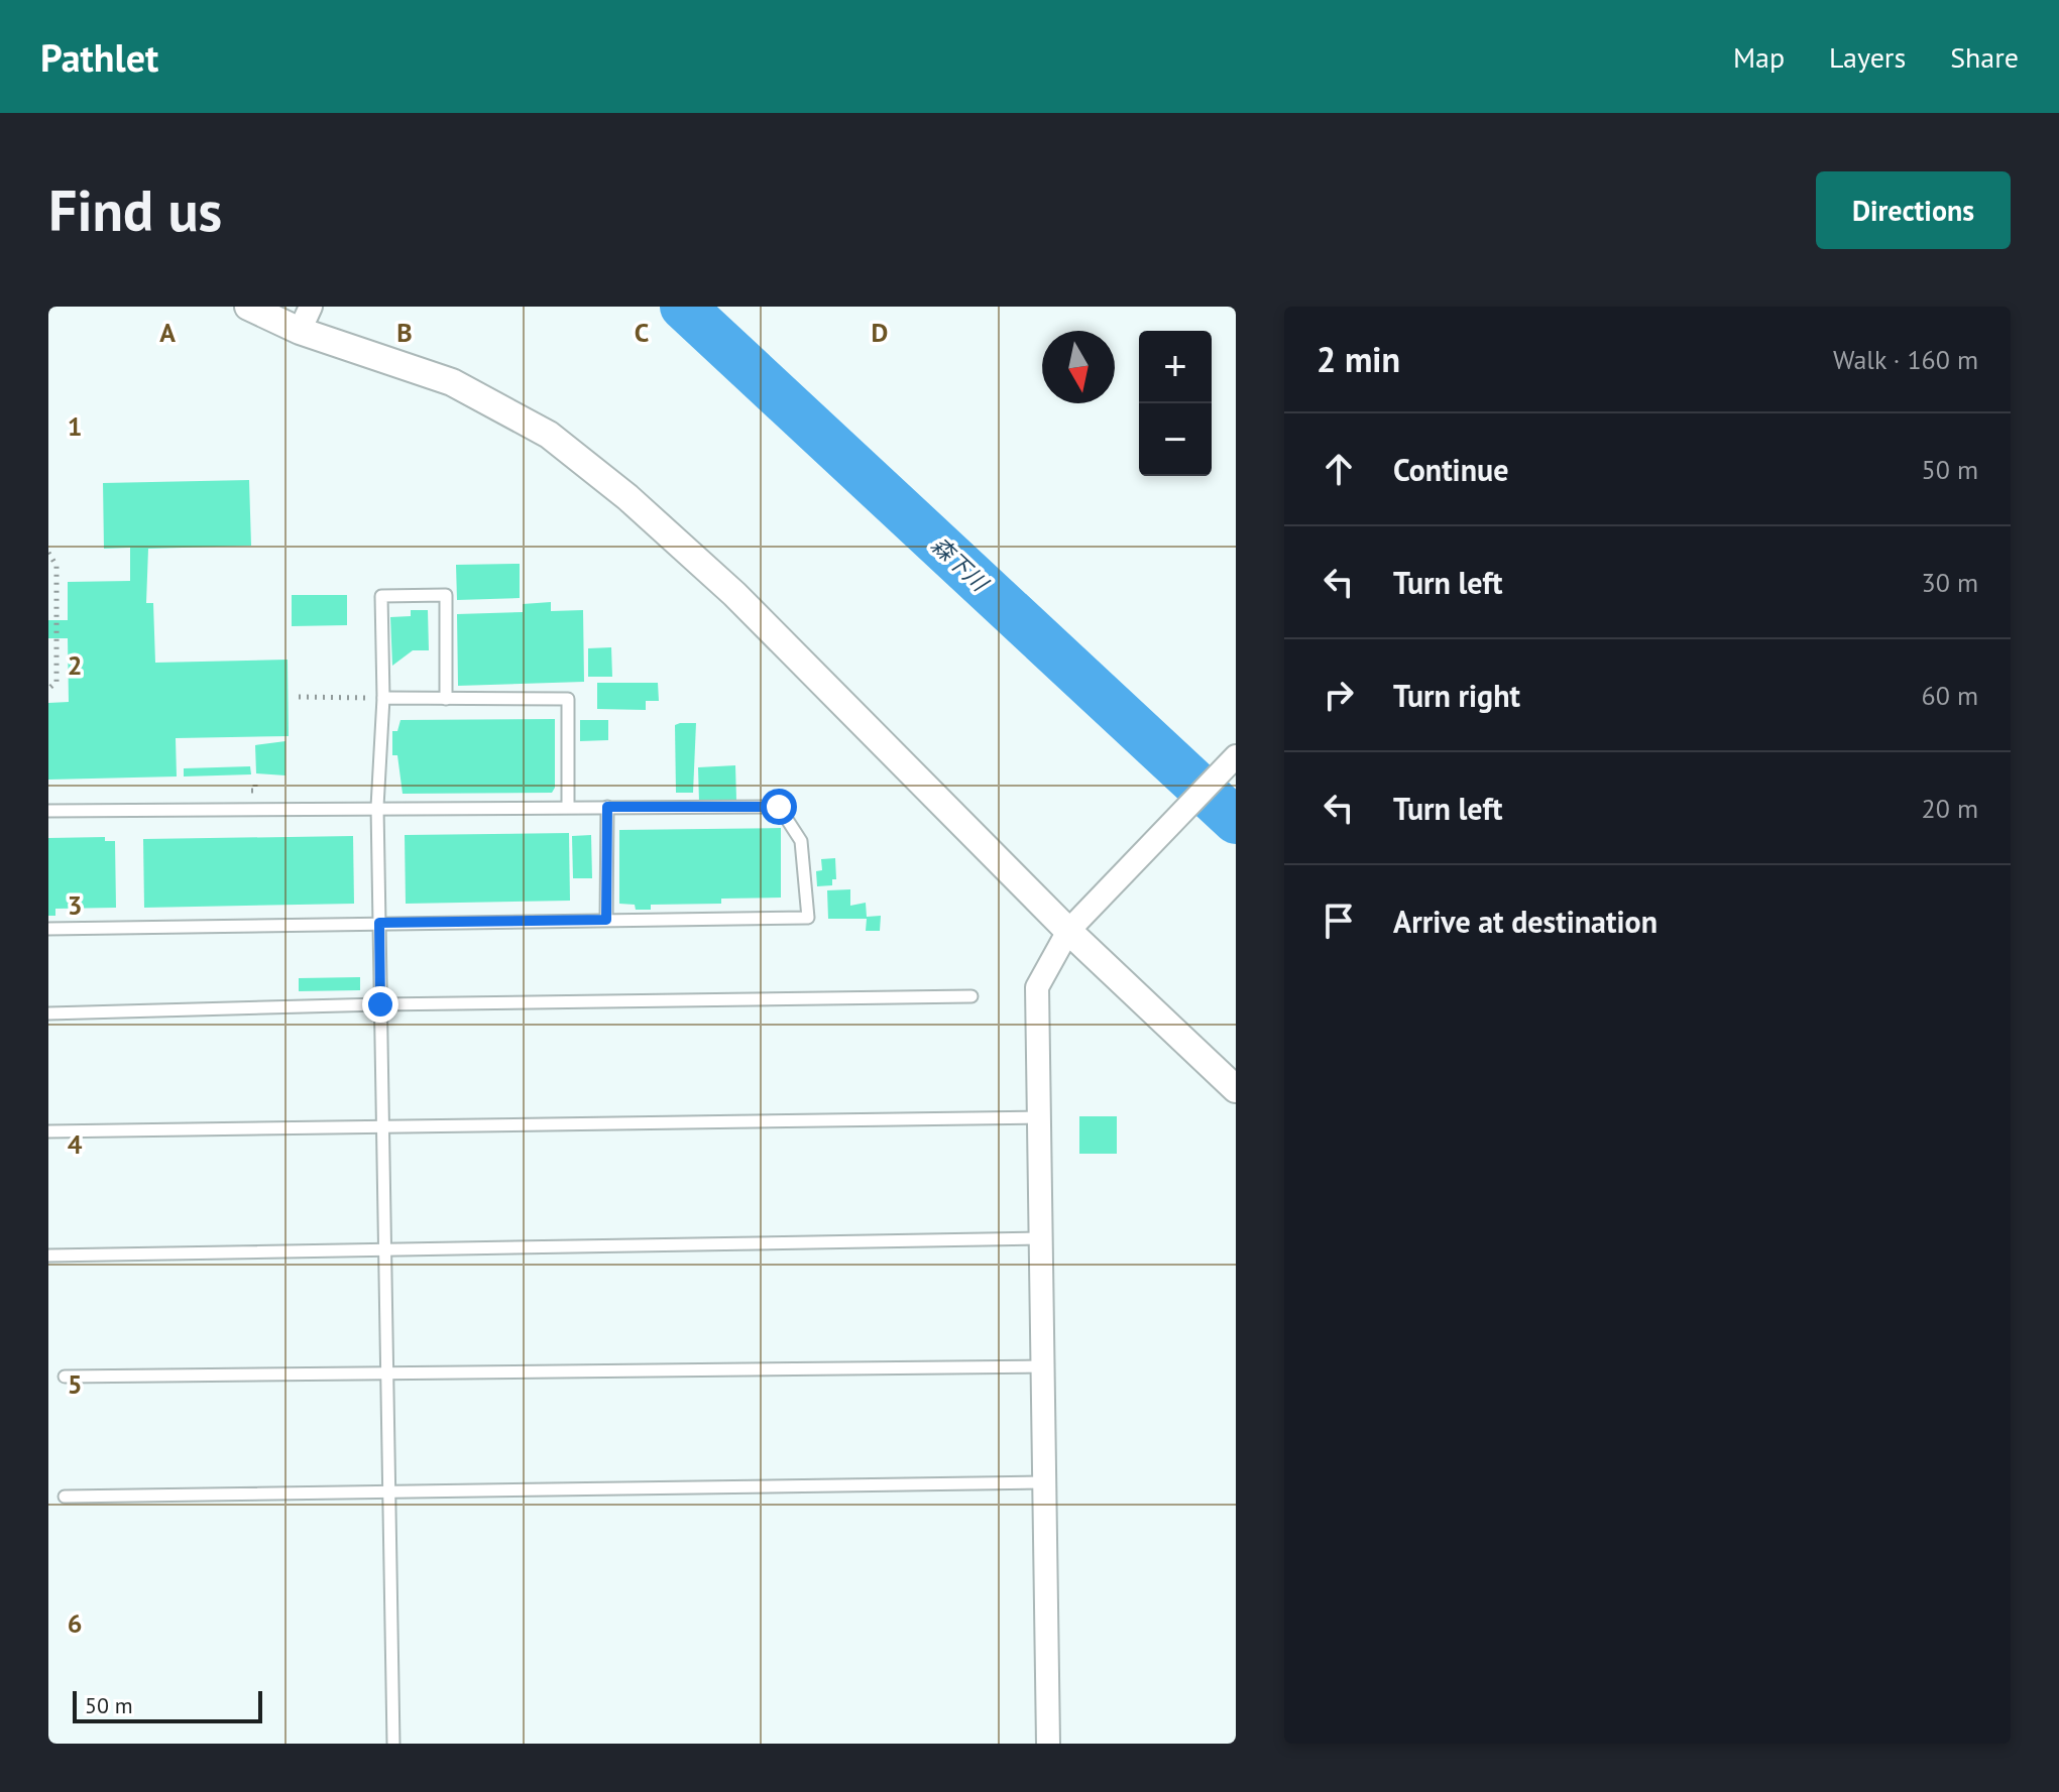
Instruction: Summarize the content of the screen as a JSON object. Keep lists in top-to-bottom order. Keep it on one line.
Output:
{"water":["森下川"],"scale_bar":"50 m","north":"bottom","page":{"header":"Pathlet","nav":["Map","Layers","Share"],"buttons":"Directions","title":"Find us","heading":["2 min","Walk · 160 m"],"map_buttons":["+","−"],"list":[["Continue","50 m"],["Turn left","30 m"],["Turn right","60 m"],["Turn left","20 m"],"Arrive at destination"],"scale":"50 m"},"grid":{"columns":["A","B","C","D"],"rows":["1","2","3","4","5","6"]}}
